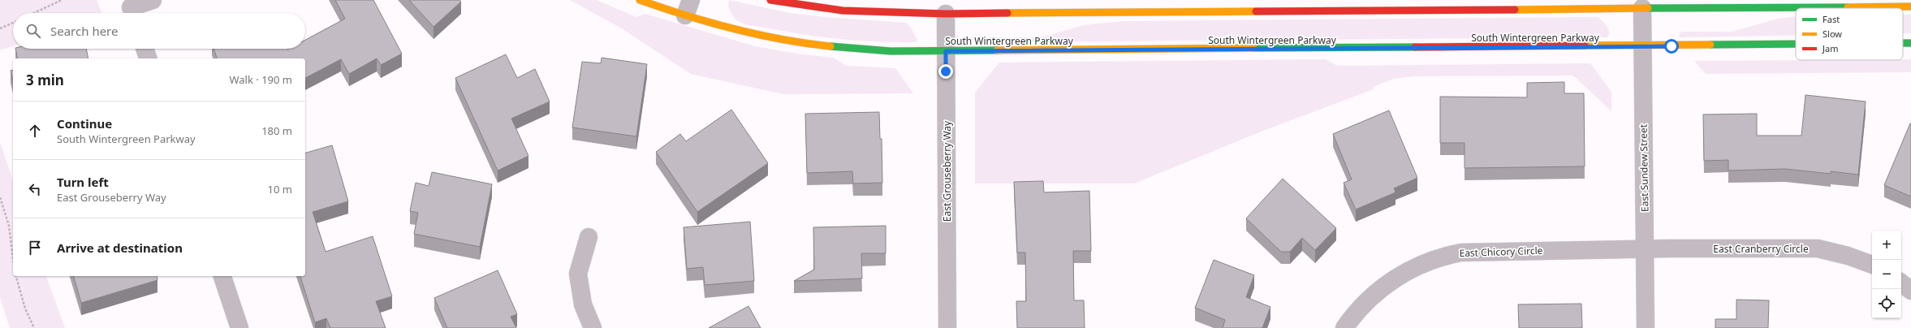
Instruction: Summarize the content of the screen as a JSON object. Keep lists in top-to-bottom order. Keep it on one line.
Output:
{"streets":{"street":["South Wintergreen Parkway","East Sundew Street","East Grouseberry Way","East Cranberry Circle","East Chicory Circle"]},"crossings":[["South Wintergreen Parkway","East Sundew Street"],["South Wintergreen Parkway","East Grouseberry Way"],["East Sundew Street","East Cranberry Circle"],["East Sundew Street","East Chicory Circle"],["East Cranberry Circle","East Chicory Circle"]],"legend":["Fast","Slow","Jam"],"page":{"search":"Search here","heading":["3 min","Walk · 190 m"],"list":[["Continue","South Wintergreen Parkway","180 m"],["Turn left","East Grouseberry Way","10 m"],"Arrive at destination"],"map_buttons":["+","−"]}}
